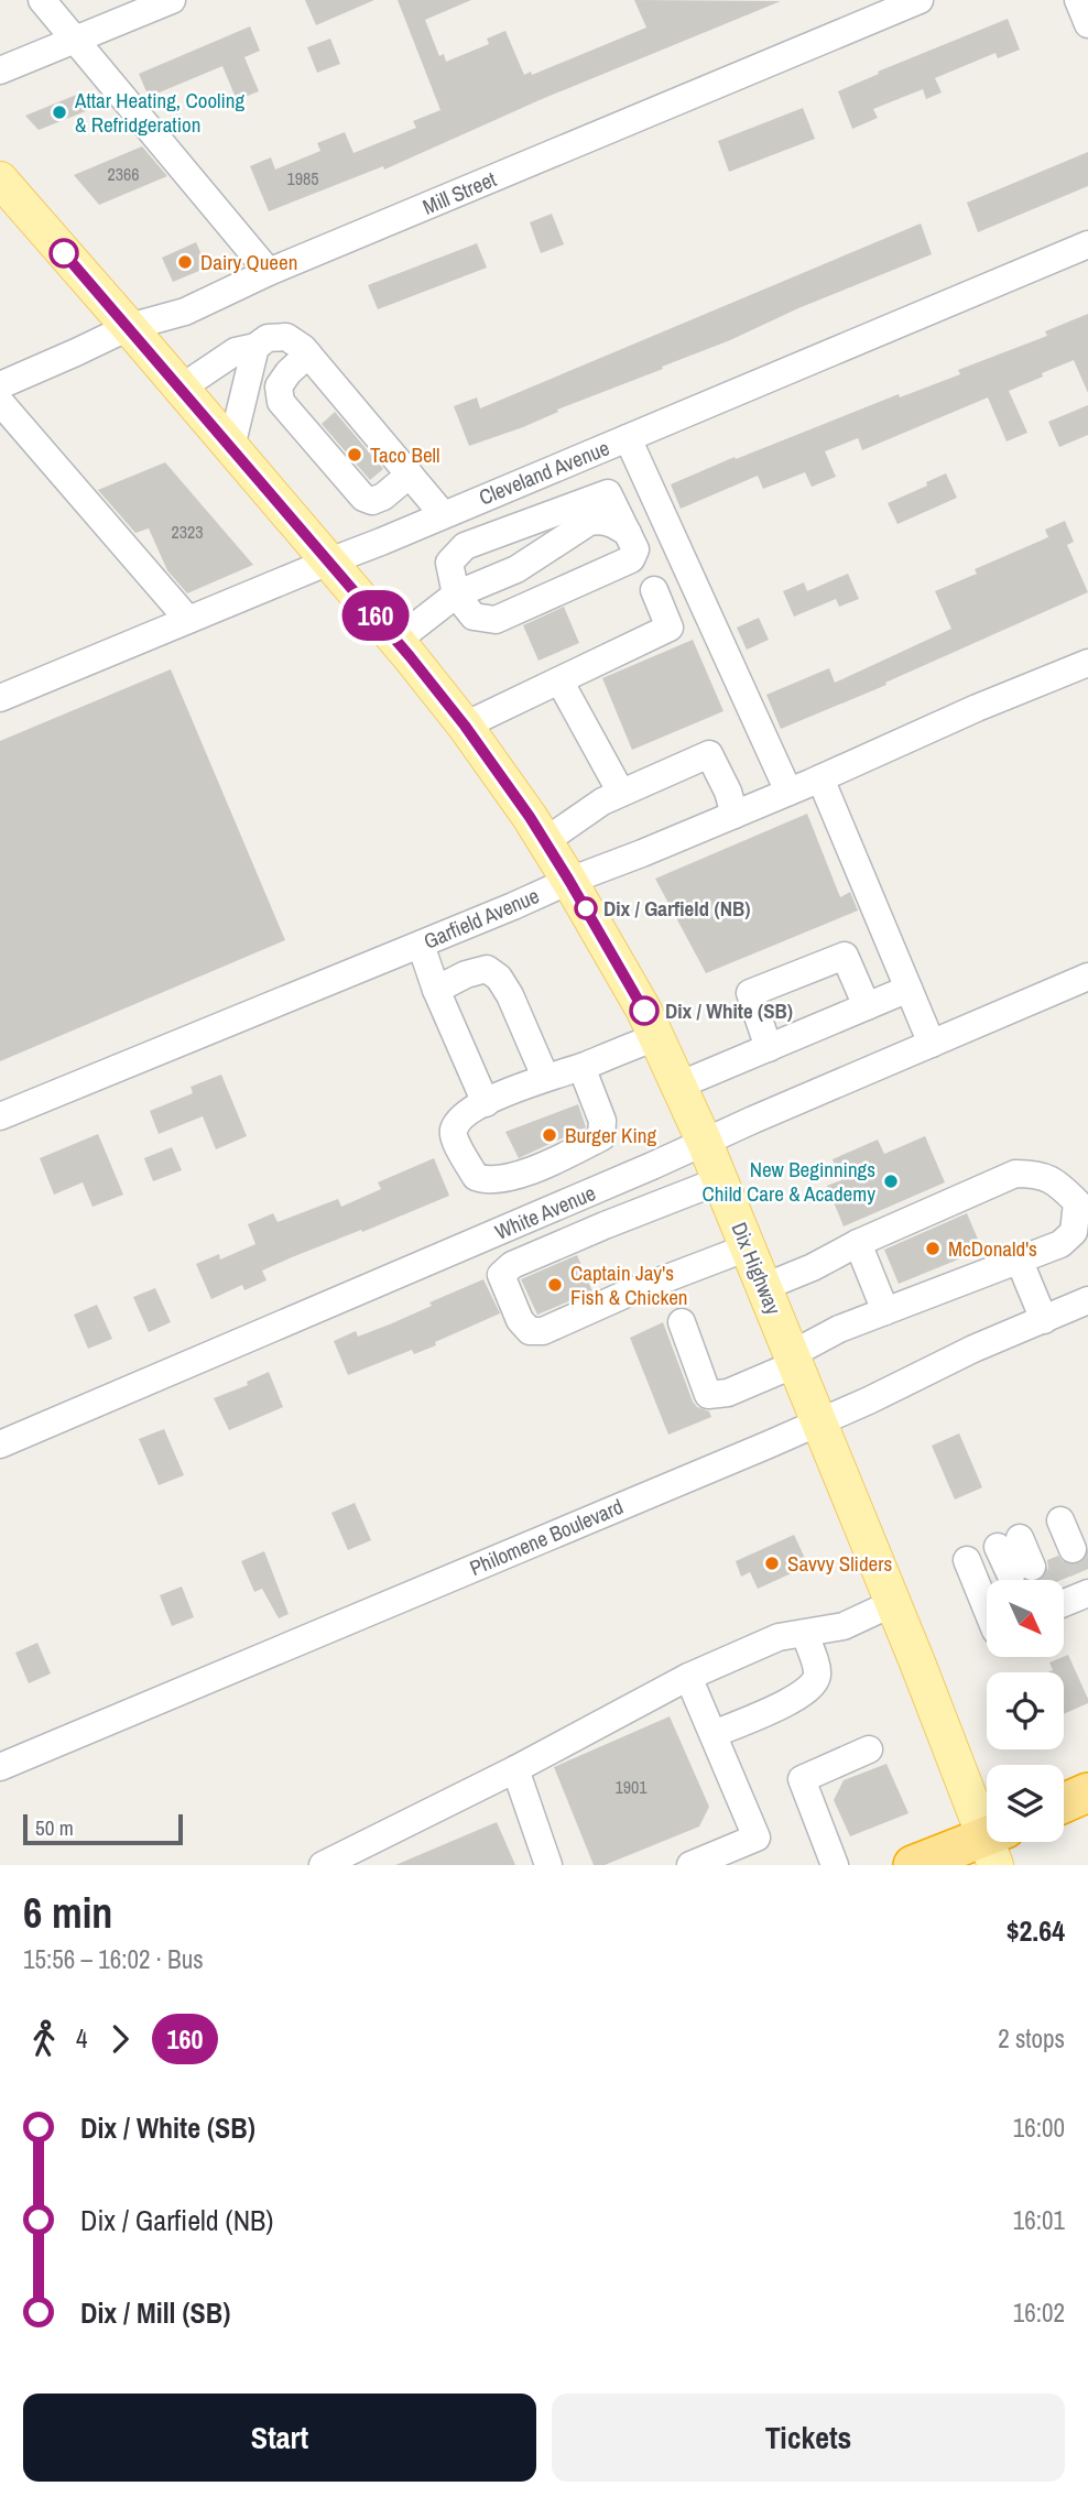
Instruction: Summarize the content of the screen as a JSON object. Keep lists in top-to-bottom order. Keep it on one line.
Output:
{"streets":{"main road":["Dix Highway"],"street":["Mill Street","Cleveland Avenue","Garfield Avenue","White Avenue","Philomene Boulevard"]},"crossings":[["Mill Street","Dix Highway"],["Cleveland Avenue","Dix Highway"],["Garfield Avenue","Dix Highway"],["White Avenue","Dix Highway"],["Dix Highway","Philomene Boulevard"]],"places":["Attar Heating, Cooling & Refridgeration","Dairy Queen","Taco Bell","Dix / Garfield (NB)","Dix / White (SB)","Burger King","New Beginnings Child Care & Academy","McDonald's","Captain Jay's Fish & Chicken","Savvy Sliders"],"lines":["bus line 160"],"house_numbers":["2366","1985","2323","1901"],"scale_bar":"50 m","north":"bottom right","page":{"on_map":"160","scale":"50 m","heading":["6 min","15:56 – 16:02 · Bus","$2.64"],"legs":["4","160","2 stops"],"list":[{"name":"Dix / White (SB)","value":"16:00"},{"name":"Dix / Garfield (NB)","value":"16:01"},{"name":"Dix / Mill (SB)","value":"16:02"}],"buttons":["Start","Tickets"]}}
